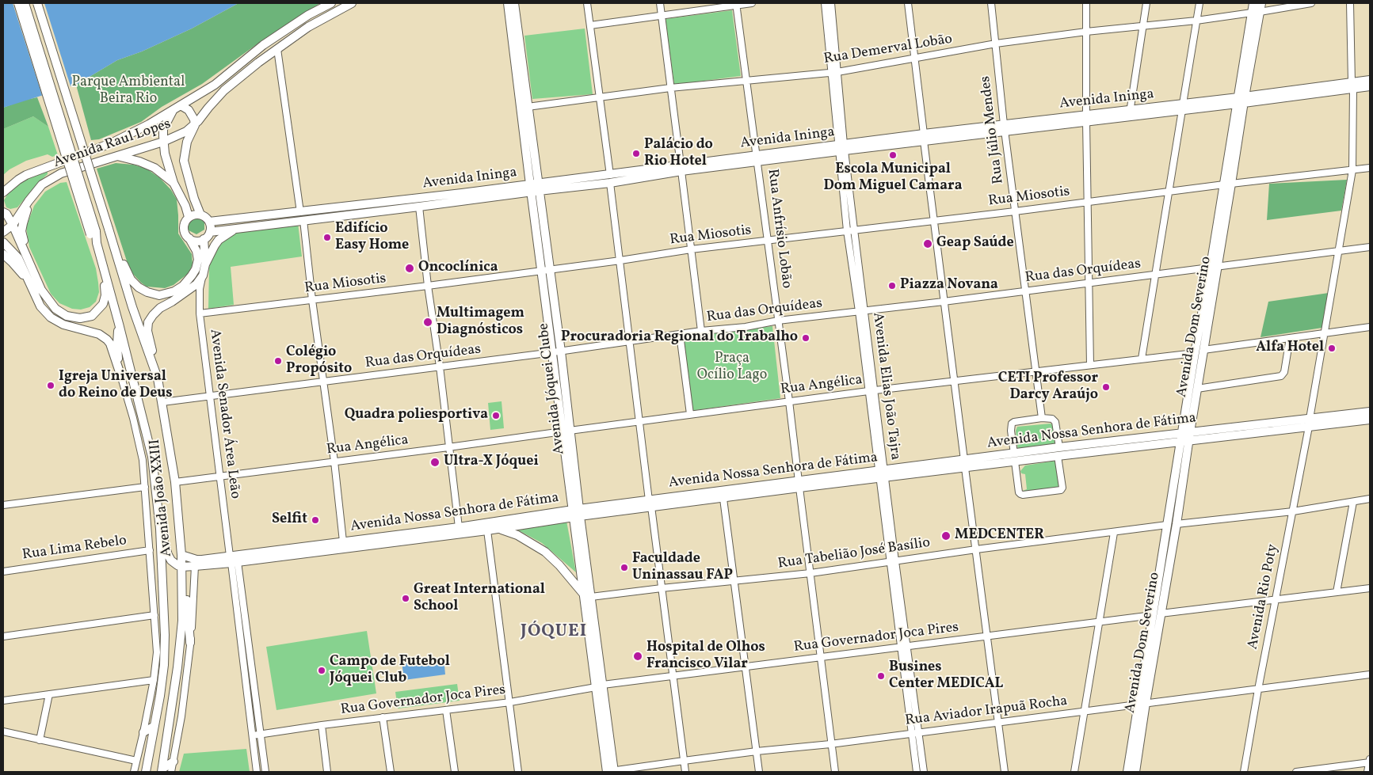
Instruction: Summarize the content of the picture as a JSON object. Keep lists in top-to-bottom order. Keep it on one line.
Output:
{"streets":{"main road":["Avenida Ininga","Avenida Raul Lopes","Avenida Dom Severino","Avenida Jóquei Clube","Avenida Nossa Senhora de Fátima","Avenida João XXIII"],"street":["Rua Demerval Lobão","Rua Júlio Mendes","Rua Miosotis","Rua Anfrísio Lobão","Rua das Orquídeas","Rua Angélica","Avenida Elias João Tajra","Avenida Senador Área Leão","Rua Lima Rebelo","Rua Tabelião José Basílio","Avenida Rio Poty","Rua Governador Joca Pires","Rua Aviador Irapuã Rocha"]},"crossings":[["Rua Demerval Lobão","Rua Júlio Mendes"],["Rua Demerval Lobão","Rua Anfrísio Lobão"],["Rua Demerval Lobão","Avenida Dom Severino"],["Rua Demerval Lobão","Avenida Elias João Tajra"],["Rua Demerval Lobão","Avenida Jóquei Clube"],["Avenida Ininga","Rua Júlio Mendes"],["Avenida Ininga","Rua Anfrísio Lobão"],["Avenida Ininga","Avenida Dom Severino"],["Avenida Ininga","Avenida Elias João Tajra"],["Avenida Ininga","Avenida Jóquei Clube"],["Avenida Ininga","Avenida Rio Poty"],["Rua Júlio Mendes","Rua Miosotis"],["Rua Júlio Mendes","Rua das Orquídeas"],["Rua Júlio Mendes","Rua Angélica"],["Rua Miosotis","Rua Anfrísio Lobão"],["Rua Miosotis","Avenida Dom Severino"],["Rua Miosotis","Avenida Elias João Tajra"],["Rua Miosotis","Avenida Jóquei Clube"],["Rua Miosotis","Avenida Senador Área Leão"],["Rua Miosotis","Avenida Rio Poty"],["Rua Anfrísio Lobão","Rua das Orquídeas"],["Rua Anfrísio Lobão","Rua Angélica"],["Rua Anfrísio Lobão","Avenida Nossa Senhora de Fátima"],["Rua Anfrísio Lobão","Rua Tabelião José Basílio"],["Rua Anfrísio Lobão","Rua Governador Joca Pires"],["Rua Anfrísio Lobão","Rua Aviador Irapuã Rocha"],["Rua das Orquídeas","Avenida Dom Severino"],["Rua das Orquídeas","Avenida Elias João Tajra"],["Rua das Orquídeas","Avenida Jóquei Clube"],["Rua das Orquídeas","Avenida Senador Área Leão"],["Rua das Orquídeas","Avenida João XXIII"],["Rua das Orquídeas","Avenida Rio Poty"],["Avenida Dom Severino","Rua Angélica"],["Avenida Dom Severino","Avenida Nossa Senhora de Fátima"],["Avenida Dom Severino","Rua Tabelião José Basílio"],["Avenida Dom Severino","Rua Governador Joca Pires"],["Avenida Dom Severino","Rua Aviador Irapuã Rocha"],["Rua Angélica","Avenida Elias João Tajra"],["Rua Angélica","Avenida Jóquei Clube"],["Rua Angélica","Avenida Senador Área Leão"],["Rua Angélica","Avenida João XXIII"],["Avenida Elias João Tajra","Avenida Nossa Senhora de Fátima"],["Avenida Elias João Tajra","Rua Tabelião José Basílio"],["Avenida Elias João Tajra","Rua Governador Joca Pires"],["Avenida Elias João Tajra","Rua Aviador Irapuã Rocha"],["Avenida Jóquei Clube","Avenida Nossa Senhora de Fátima"],["Avenida Jóquei Clube","Rua Tabelião José Basílio"],["Avenida Jóquei Clube","Rua Governador Joca Pires"],["Avenida Jóquei Clube","Rua Aviador Irapuã Rocha"],["Avenida Senador Área Leão","Avenida Nossa Senhora de Fátima"],["Avenida Senador Área Leão","Rua Governador Joca Pires"],["Avenida Nossa Senhora de Fátima","Avenida João XXIII"],["Avenida Nossa Senhora de Fátima","Avenida Rio Poty"],["Avenida João XXIII","Rua Lima Rebelo"],["Avenida Rio Poty","Rua Governador Joca Pires"],["Avenida Rio Poty","Rua Aviador Irapuã Rocha"]],"districts":["JÓQUEI"],"parks":["Parque Ambiental Beira Rio","Praça Ocílio Lago"],"places":["Palácio do Rio Hotel","Escola Municipal Dom Miguel Camara","Edifício Easy Home","Geap Saúde","Oncoclínica","Piazza Novana","Multimagem Diagnósticos","Procuradoria Regional do Trabalho","Alfa Hotel","Colégio Propósito","Igreja Universal do Reino de Deus","CETI Professor Darcy Araújo","Quadra poliesportiva","Ultra-X Jóquei","Selfit","MEDCENTER","Faculdade Uninassau FAP","Great International School","Hospital de Olhos Francisco Vilar","Campo de Futebol Jóquei Club","Busines Center MEDICAL"]}
